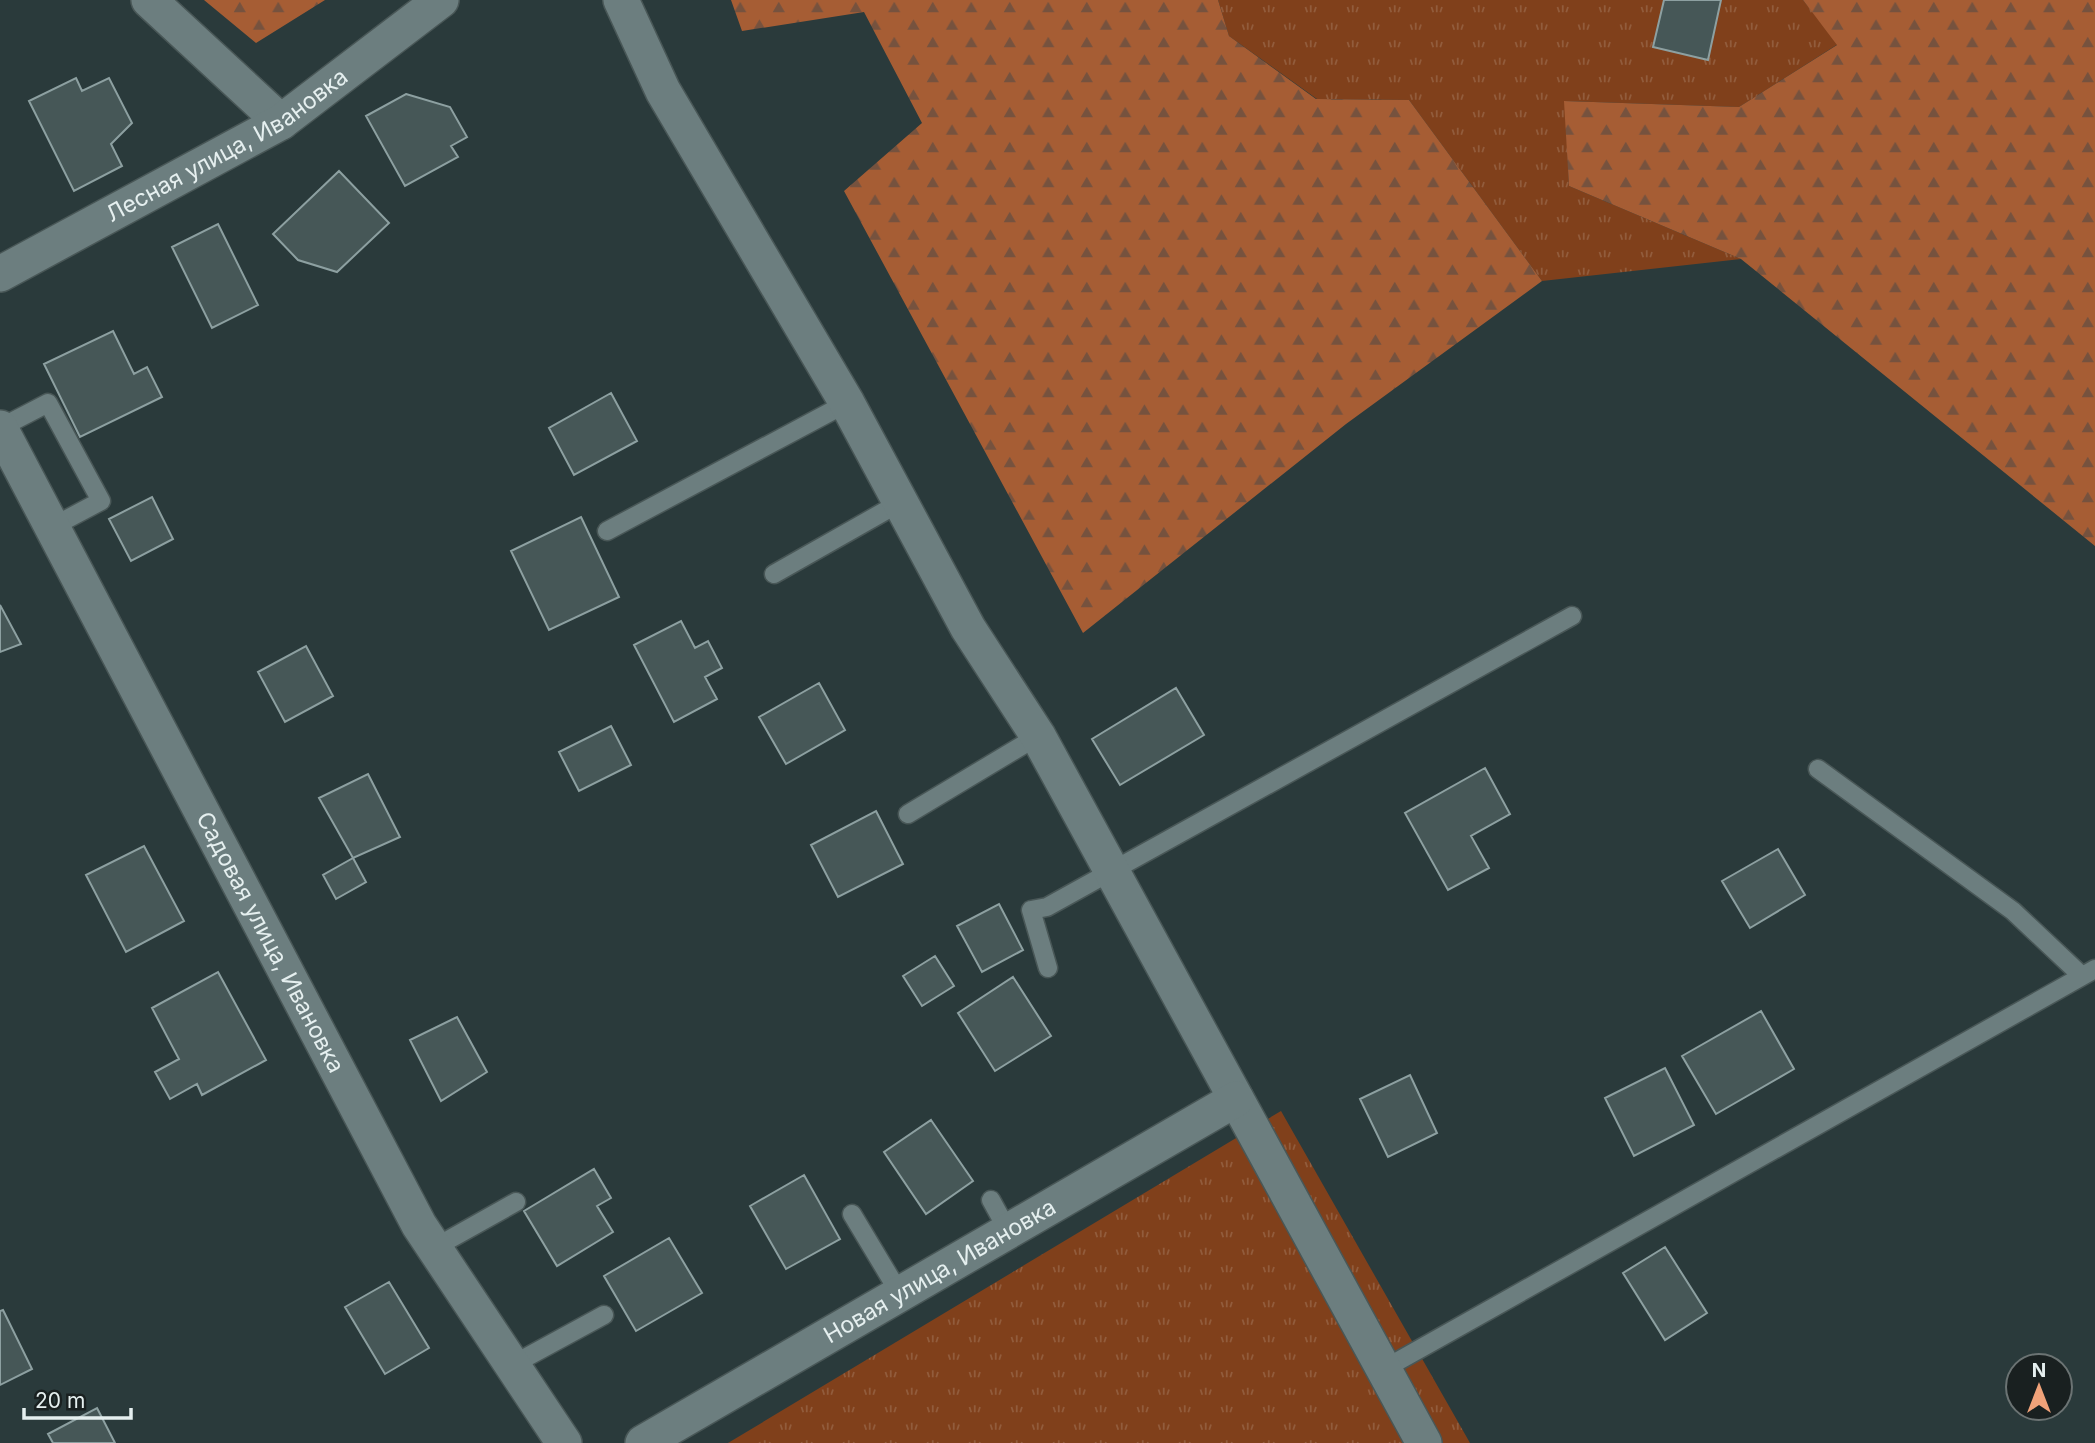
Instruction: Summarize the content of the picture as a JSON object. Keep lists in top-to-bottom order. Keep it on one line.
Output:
{"streets":{"street":["Лесная улица, Ивановка","Садовая улица, Ивановка","Новая улица, Ивановка"]},"scale_bar":"20 m","north":"top"}
